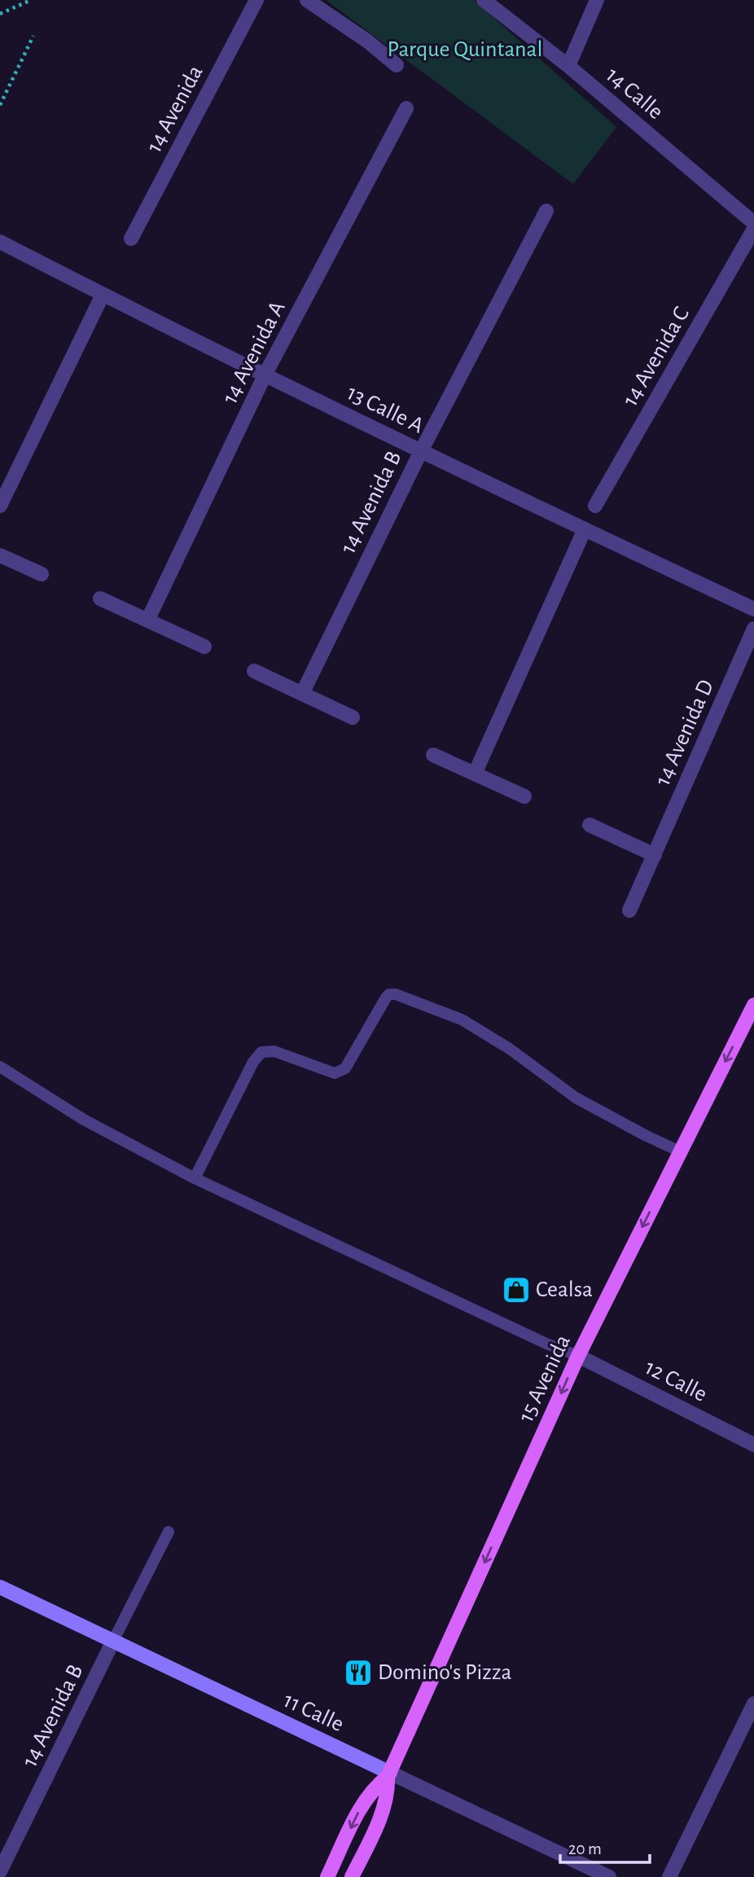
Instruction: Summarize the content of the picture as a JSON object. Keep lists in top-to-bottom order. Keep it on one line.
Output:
{"streets":{"main road":["15 Avenida"],"street":["14 Calle","14 Avenida","14 Avenida A","14 Avenida C","13 Calle A","14 Avenida B","14 Avenida D","12 Calle","11 Calle"]},"crossings":[["14 Avenida A","13 Calle A"],["13 Calle A","14 Avenida B"],["14 Avenida B","11 Calle"],["15 Avenida","12 Calle"],["15 Avenida","11 Calle"]],"one_way":["15 Avenida"],"parks":["Parque Quintanal"],"places":{"shop":["Cealsa"],"restaurant":["Domino's Pizza"]},"scale_bar":"20 m"}
